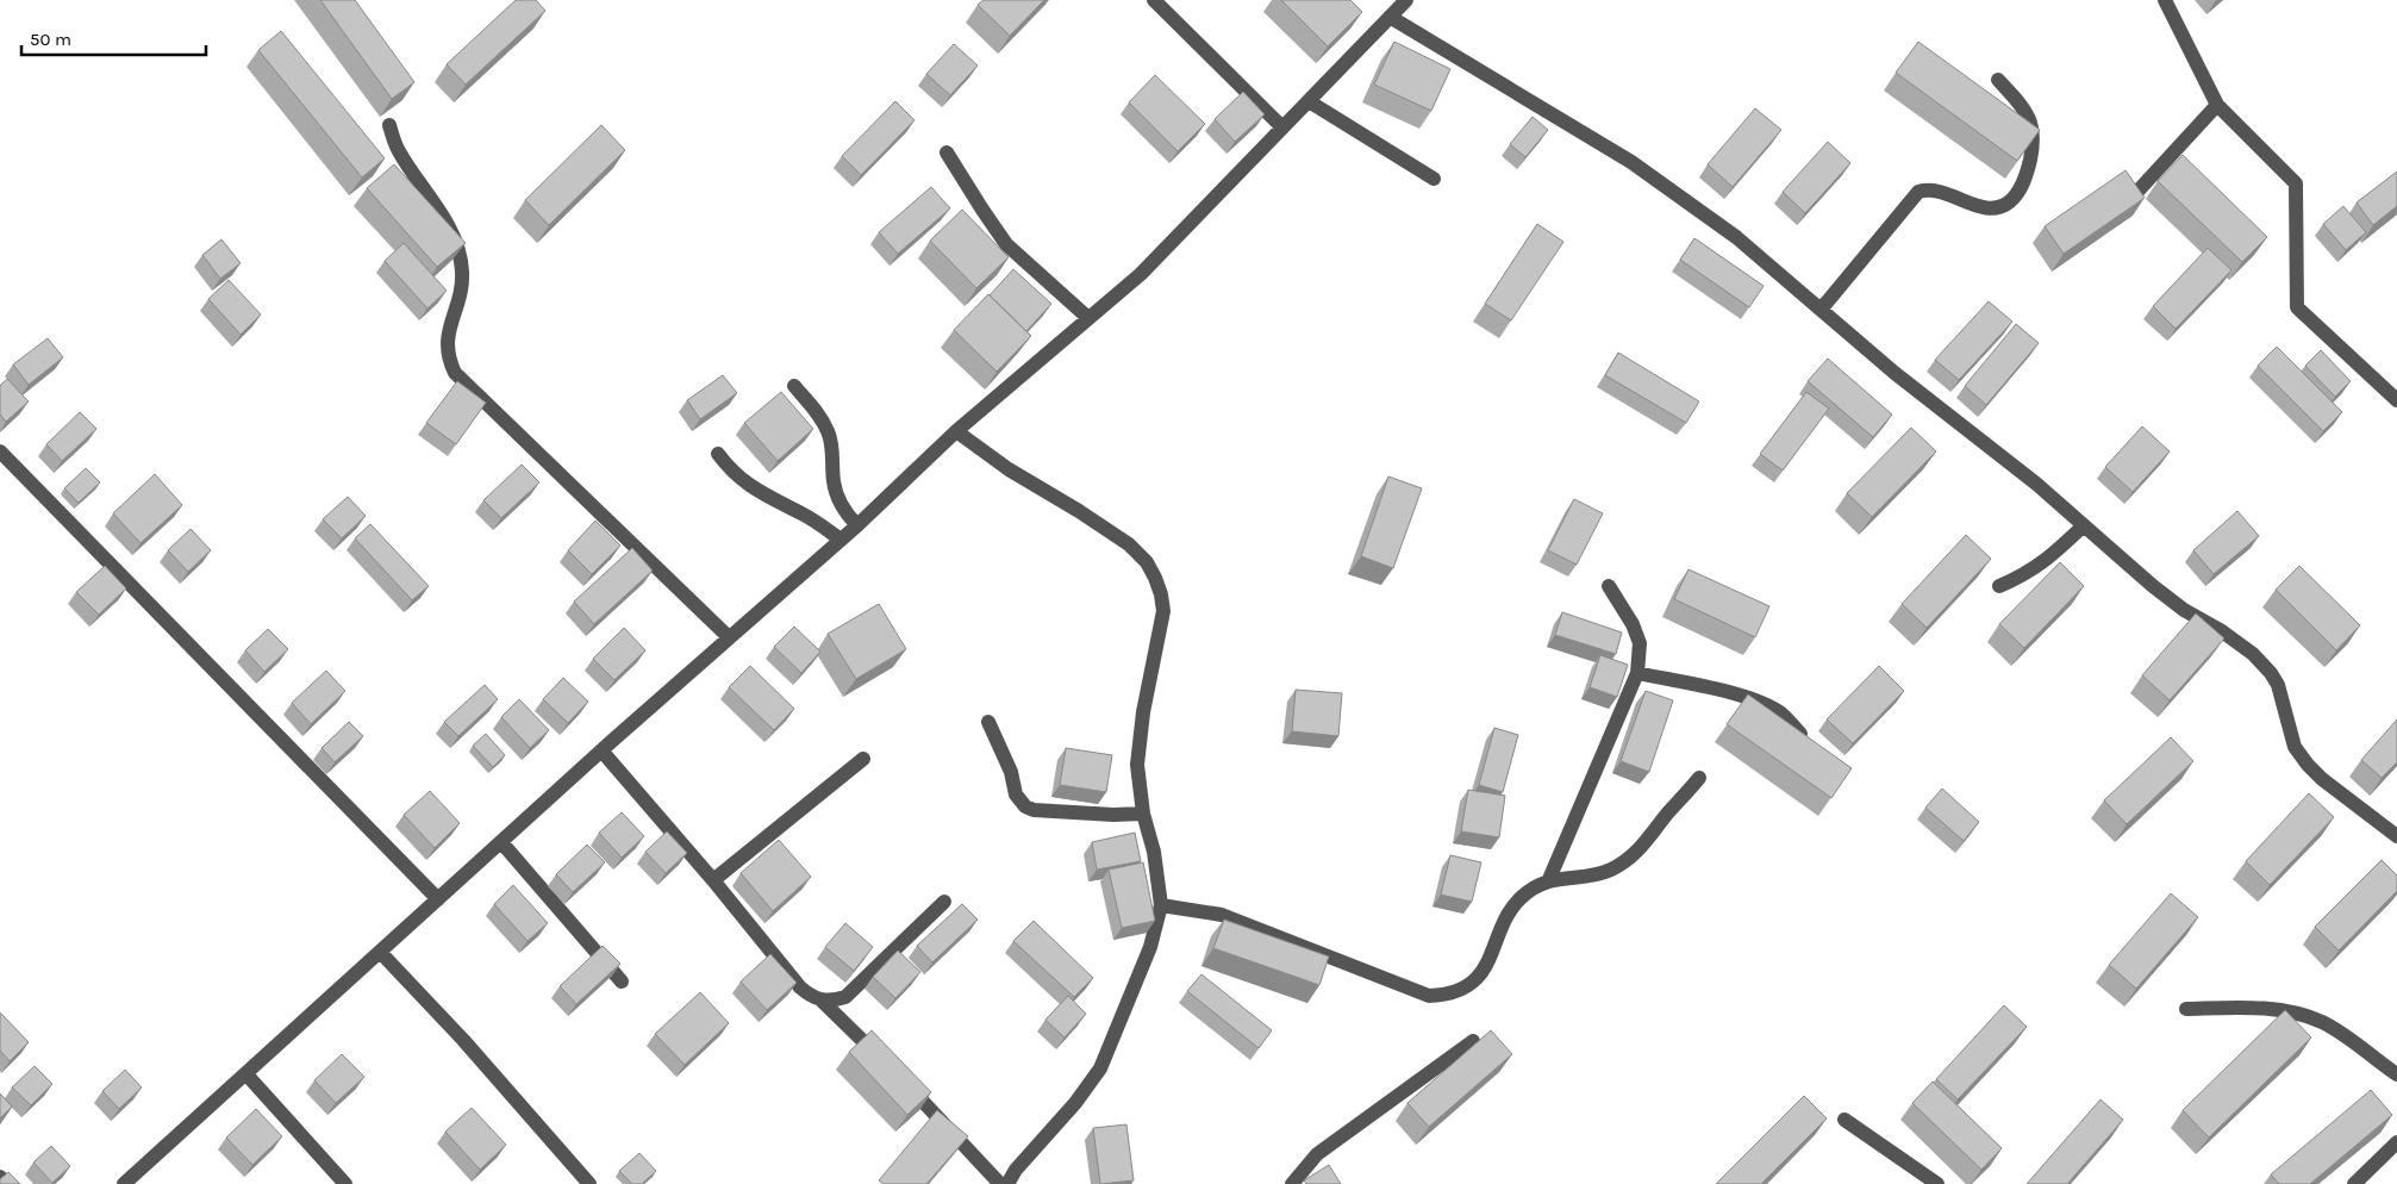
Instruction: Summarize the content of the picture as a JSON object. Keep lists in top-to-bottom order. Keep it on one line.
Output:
{"scale_bar":"50 m"}
